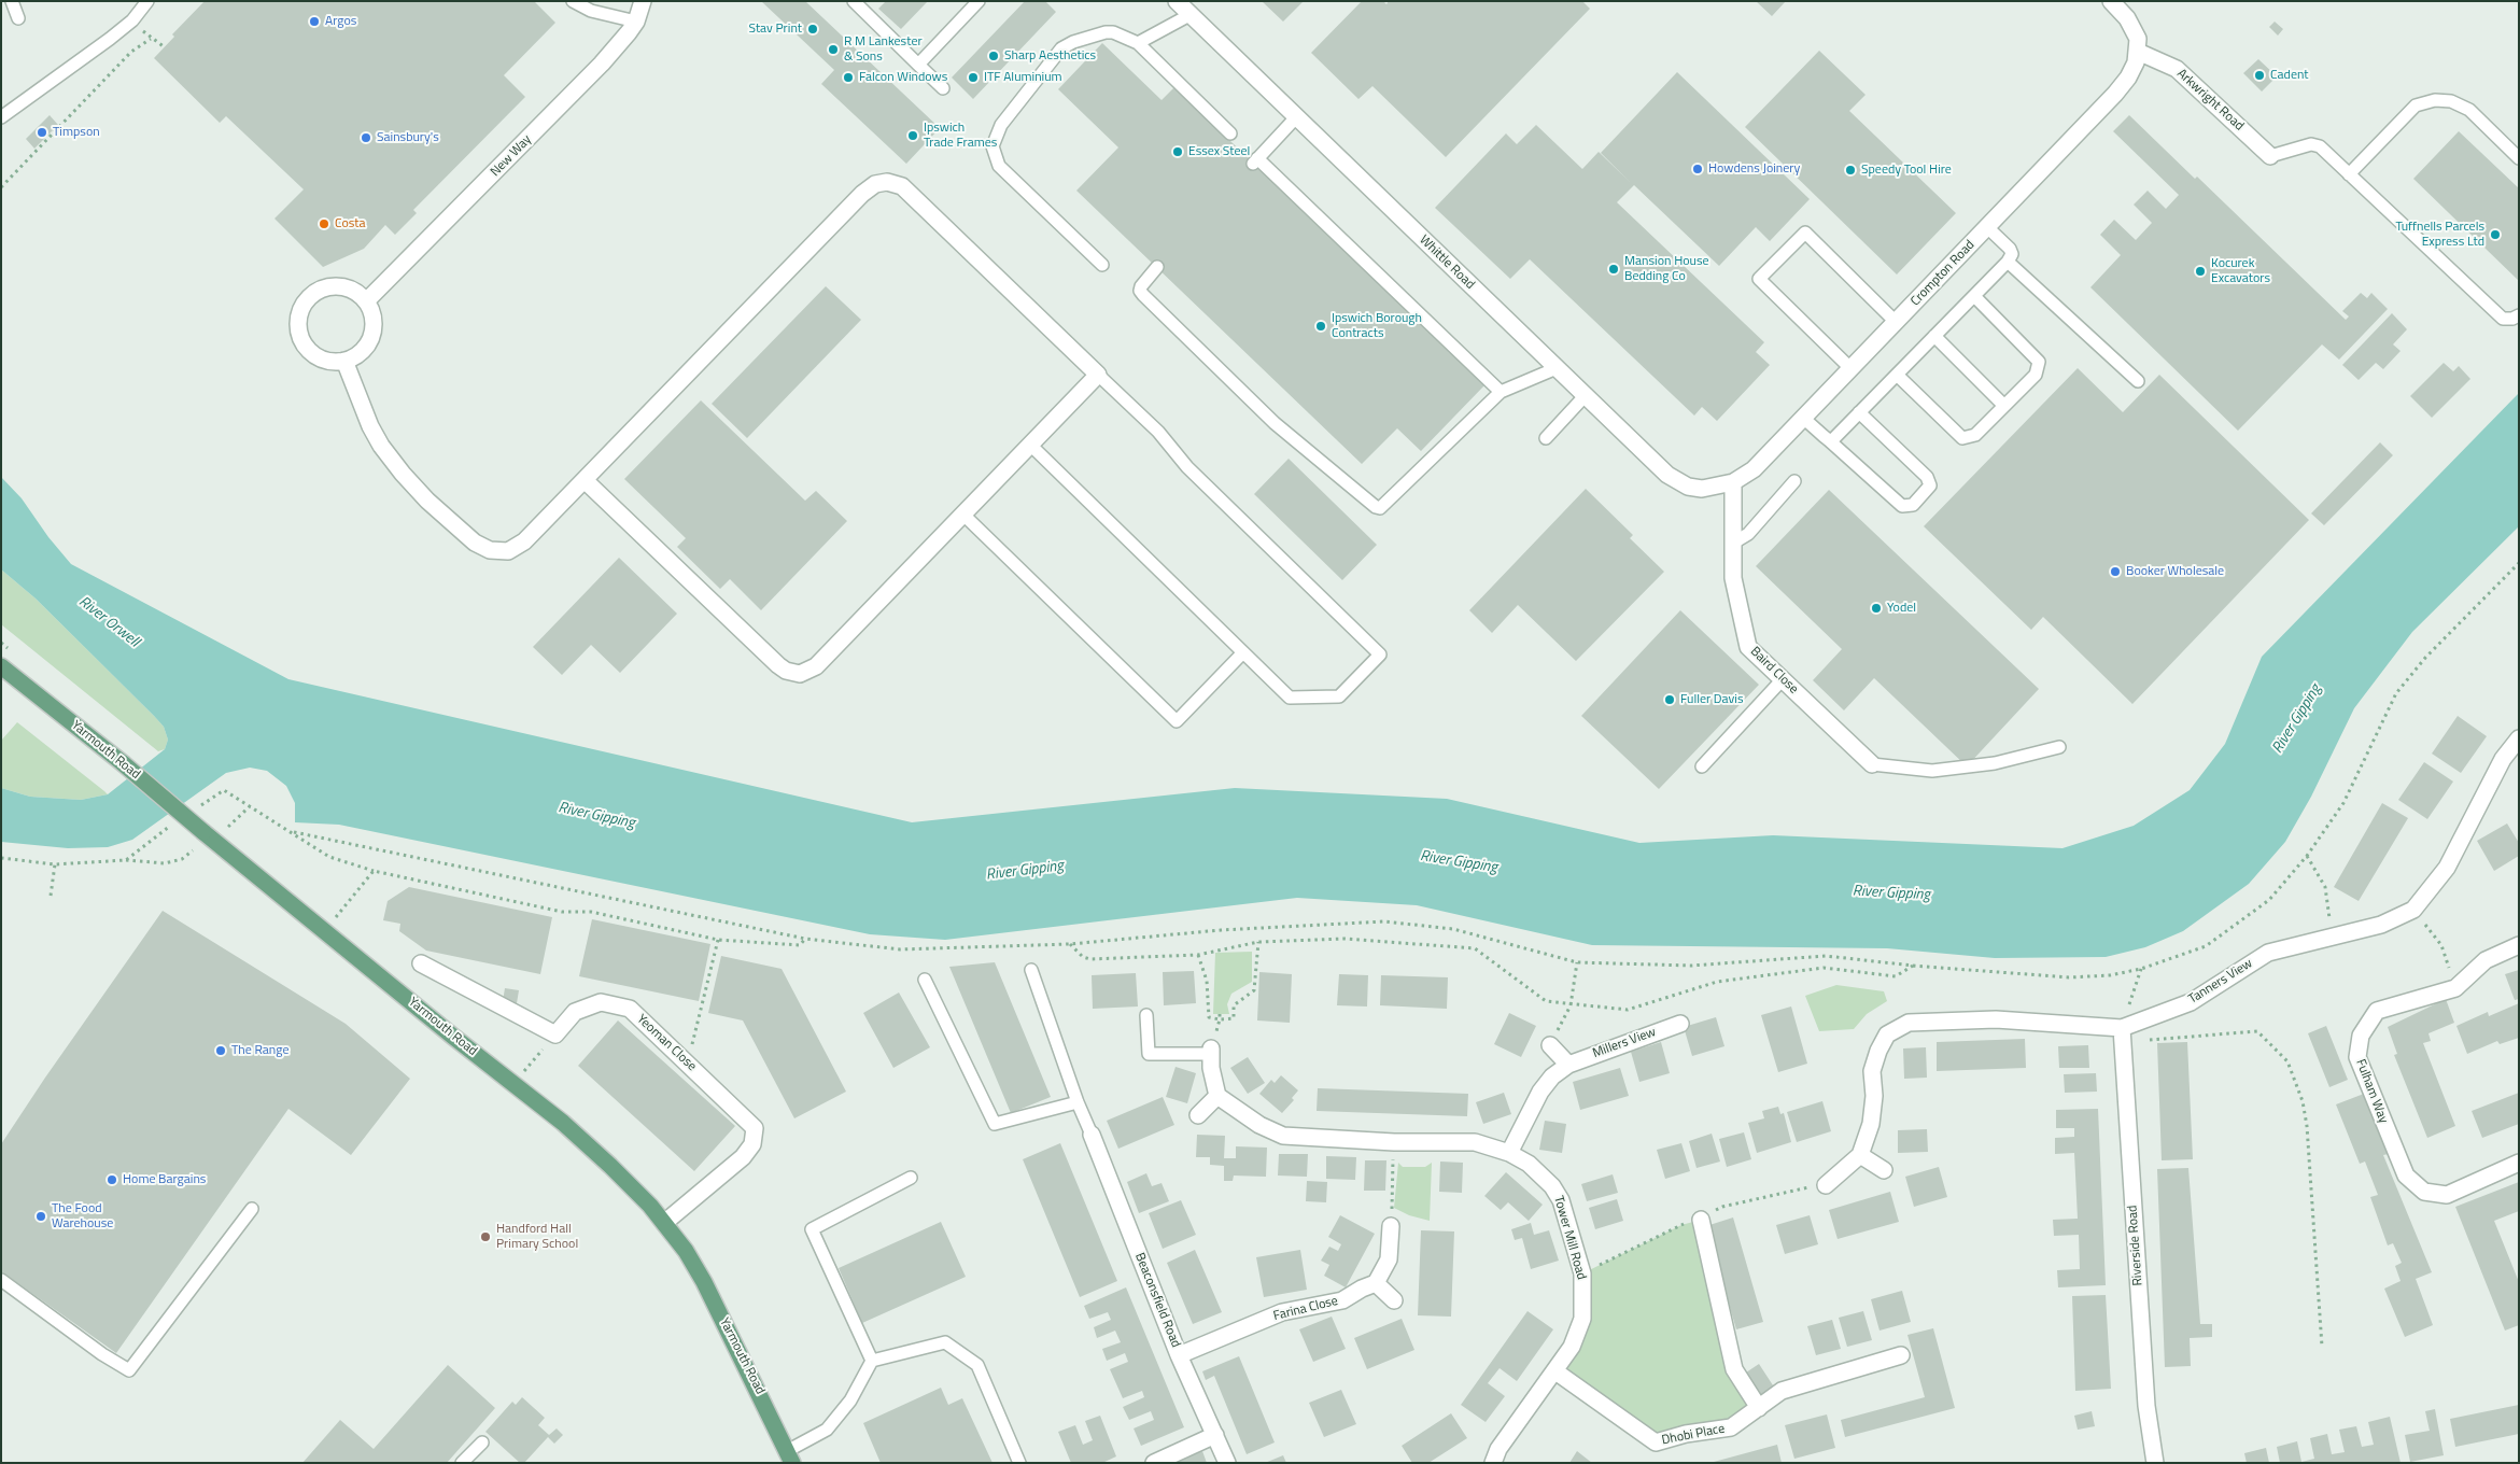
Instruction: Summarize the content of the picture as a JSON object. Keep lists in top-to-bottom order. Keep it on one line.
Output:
{"streets":{"main road":["Yarmouth Road"],"street":["Arkwright Road","New Way","Whittle Road","Crompton Road","Baird Close","Tanners View","Yeoman Close","Millers View","Fulham Way","Tower Mill Road","Riverside Road","Beaconsfield Road","Farina Close","Dhobi Place"]},"crossings":[["Arkwright Road","Crompton Road"],["Whittle Road","Crompton Road"],["Whittle Road","Baird Close"],["Crompton Road","Baird Close"],["Yarmouth Road","Yeoman Close"],["Tanners View","Riverside Road"],["Millers View","Tower Mill Road"],["Tower Mill Road","Dhobi Place"],["Beaconsfield Road","Farina Close"]],"water":["River Orwell","River Gipping"],"places":["Argos","Stav Print","R M Lankester & Sons","Sharp Aesthetics","Cadent","Falcon Windows","ITF Aluminium","Timpson","Ipswich Trade Frames","Sainsbury's","Essex Steel","Howdens Joinery","Speedy Tool Hire","Costa","Tuffnells Parcels Express Ltd","Mansion House Bedding Co","Kocurek Excavators","Ipswich Borough Contracts","Booker Wholesale","Yodel","Fuller Davis","The Range","Home Bargains","The Food Warehouse","Handford Hall Primary School"]}
